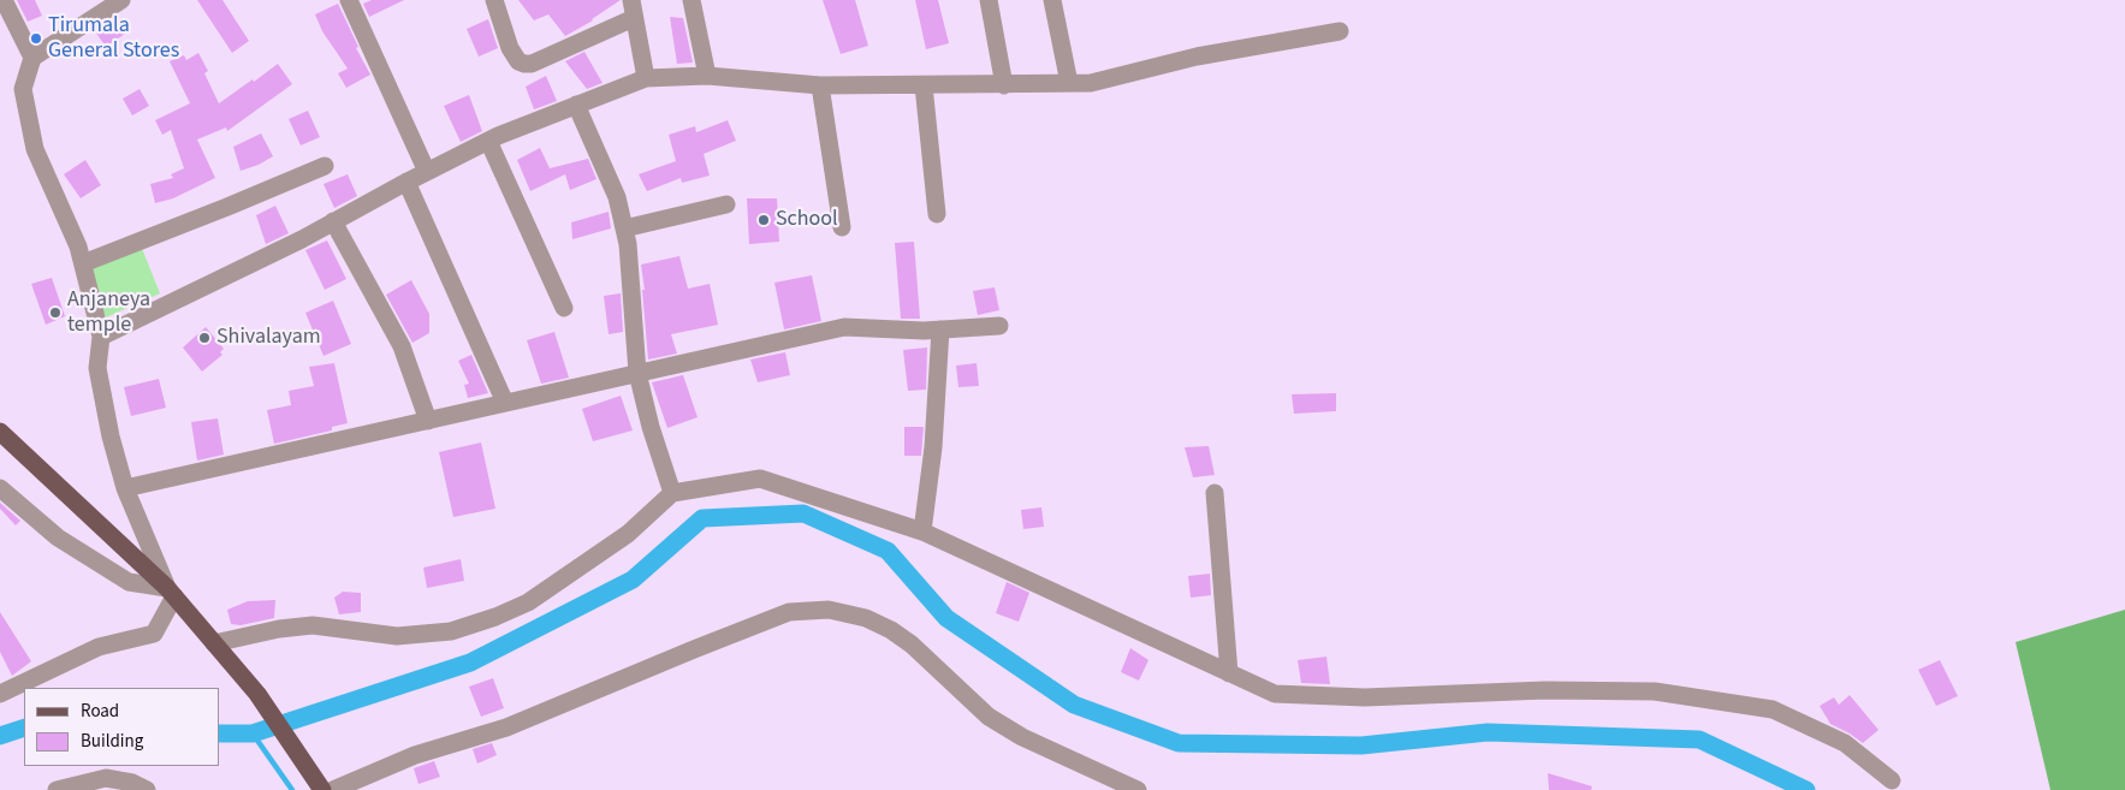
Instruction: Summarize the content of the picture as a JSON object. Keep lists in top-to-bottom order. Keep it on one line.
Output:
{"places":["Tirumala General Stores","School","Anjaneya temple","Shivalayam"],"legend":["Road","Building"]}
